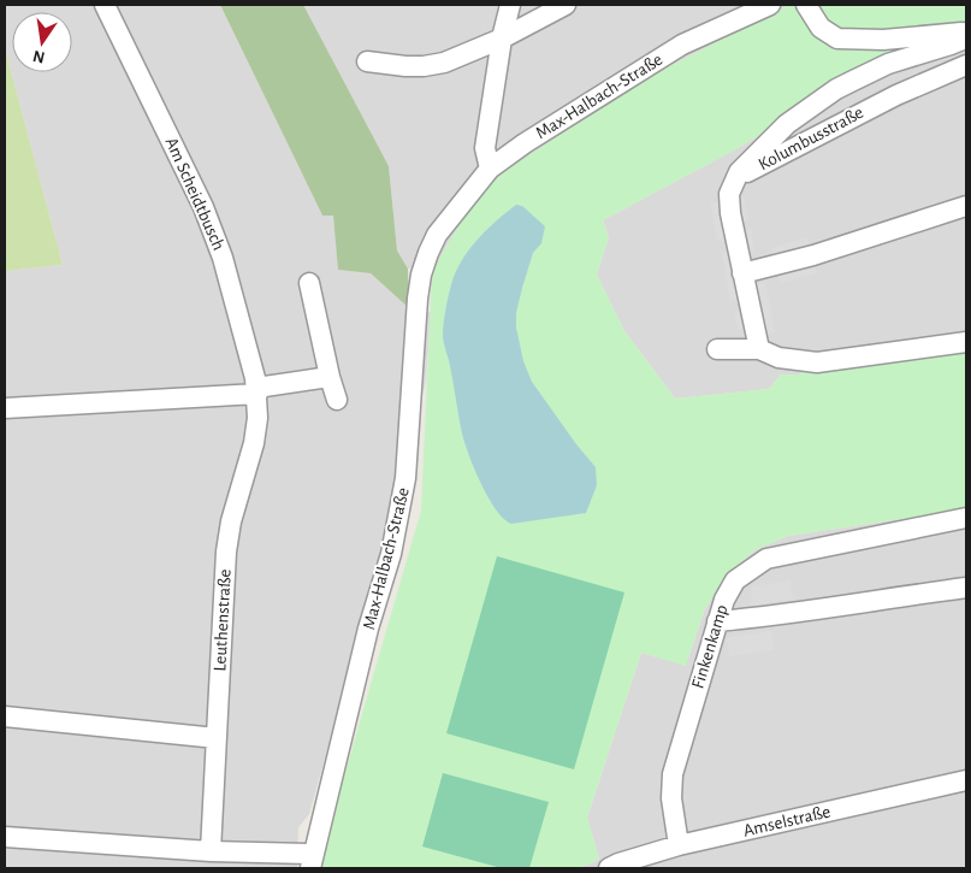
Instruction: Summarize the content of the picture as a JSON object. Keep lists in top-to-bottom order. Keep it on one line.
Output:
{"streets":{"street":["Max-Halbach-Straße","Kolumbusstraße","Am Scheidtbusch","Leuthenstraße","Finkenkamp","Amselstraße"]},"crossings":[["Am Scheidtbusch","Leuthenstraße"],["Finkenkamp","Amselstraße"]],"north":"bottom"}
